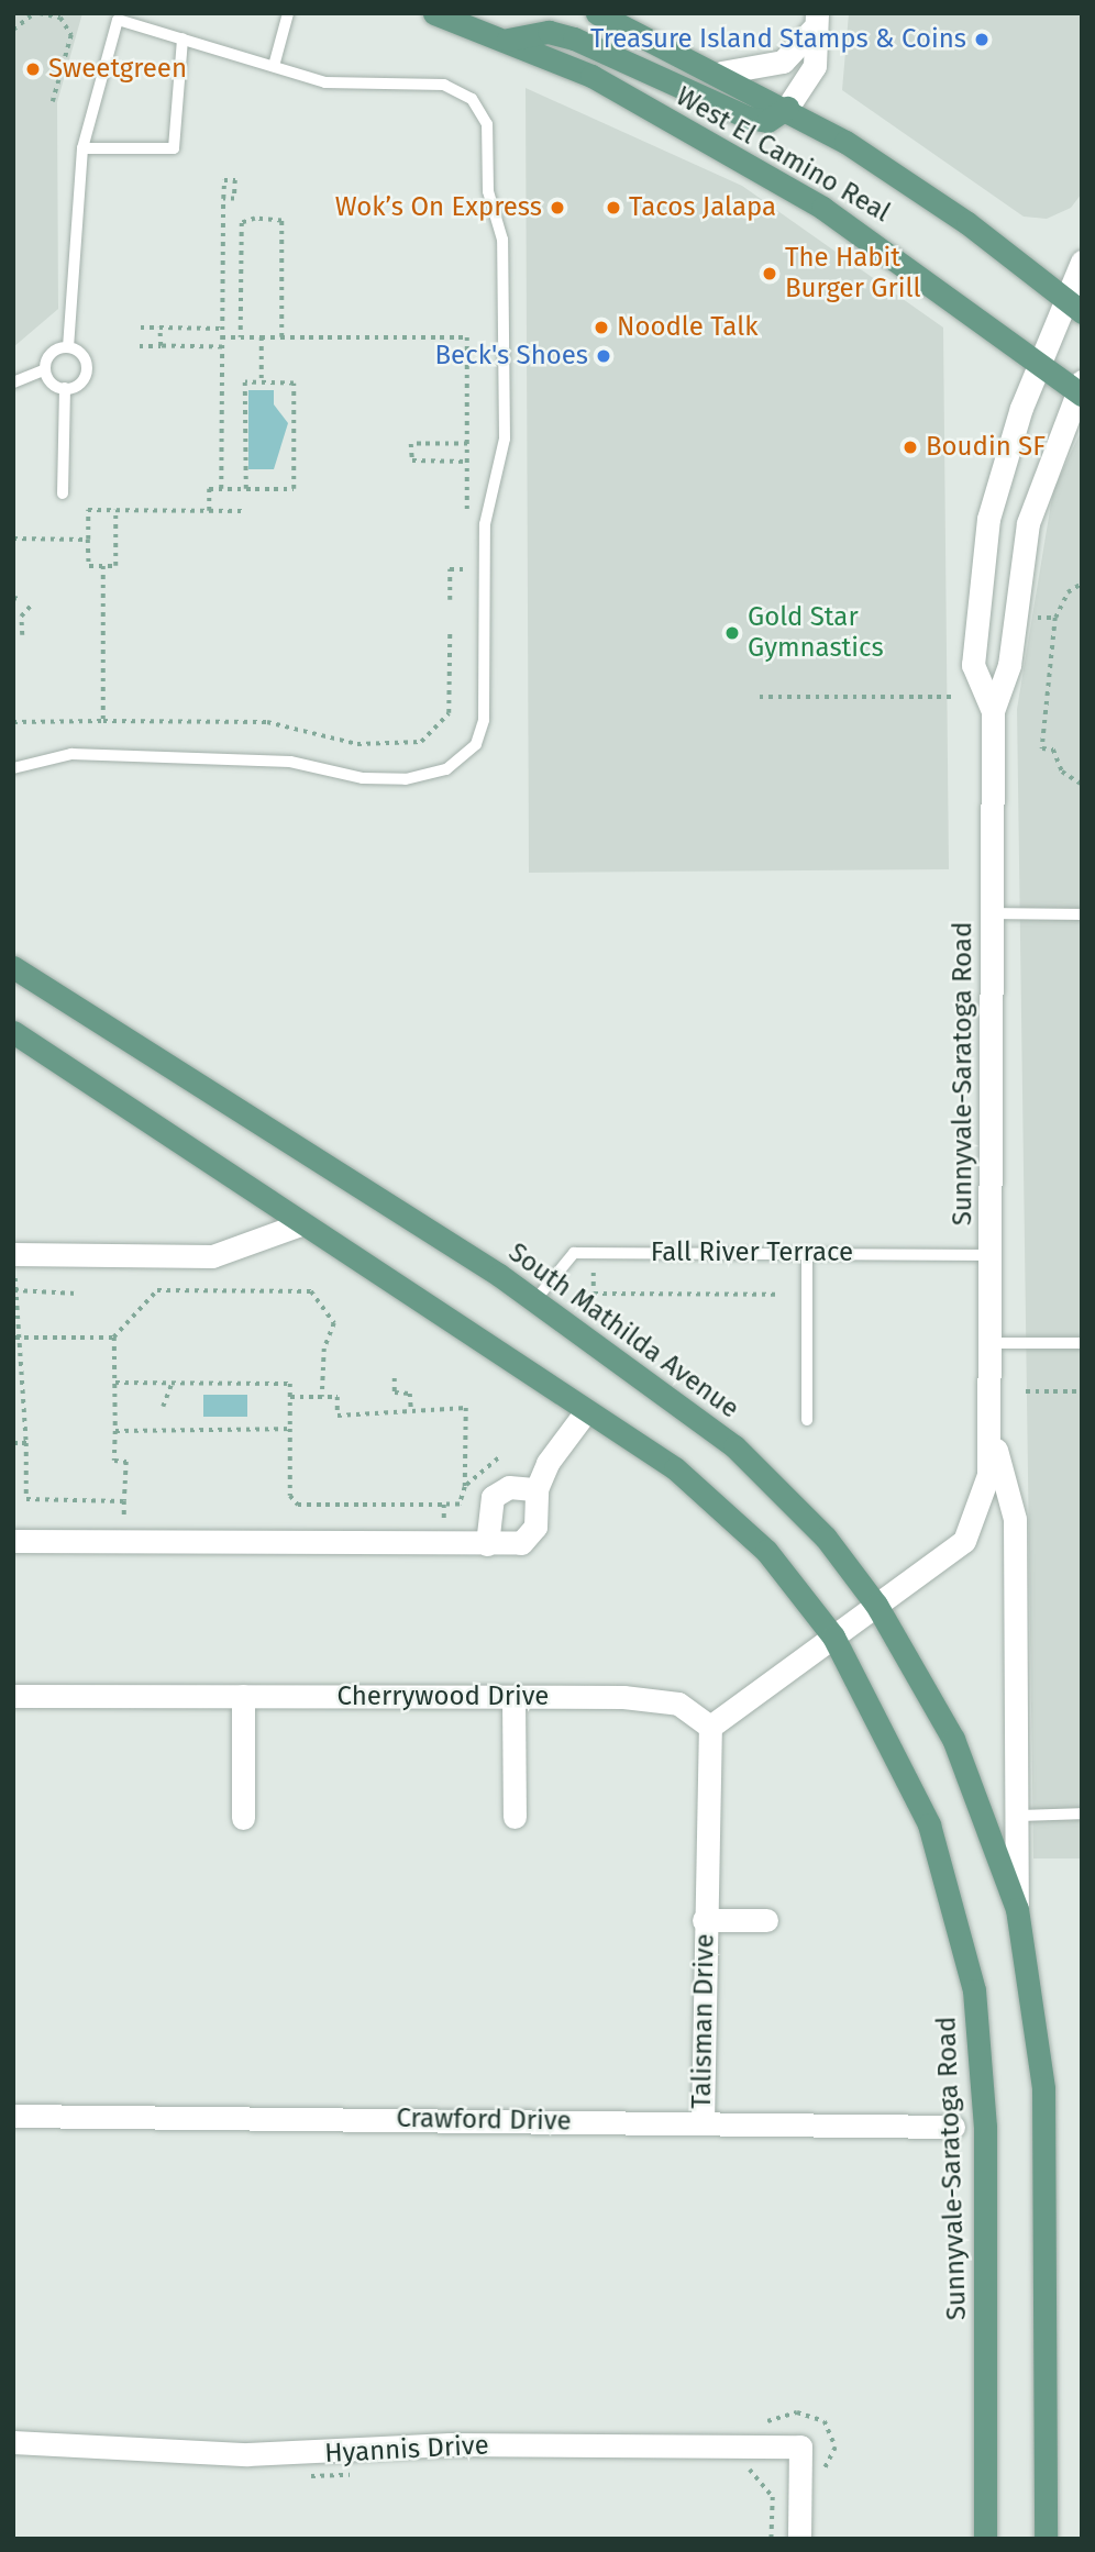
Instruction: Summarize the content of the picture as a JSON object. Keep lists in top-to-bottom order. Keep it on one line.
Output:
{"streets":{"main road":["West El Camino Real","Sunnyvale-Saratoga Road","South Mathilda Avenue"],"street":["Cherrywood Drive","Talisman Drive","Crawford Drive","Hyannis Drive"],"lane":["Fall River Terrace"]},"crossings":[["West El Camino Real","Sunnyvale-Saratoga Road"],["Sunnyvale-Saratoga Road","Fall River Terrace"],["Sunnyvale-Saratoga Road","South Mathilda Avenue"],["Fall River Terrace","South Mathilda Avenue"],["Cherrywood Drive","Talisman Drive"],["Talisman Drive","Crawford Drive"]],"places":["Treasure Island Stamps & Coins","Sweetgreen","Wok’s On Express","Tacos Jalapa","The Habit Burger Grill","Noodle Talk","Beck's Shoes","Boudin SF","Gold Star Gymnastics"]}
